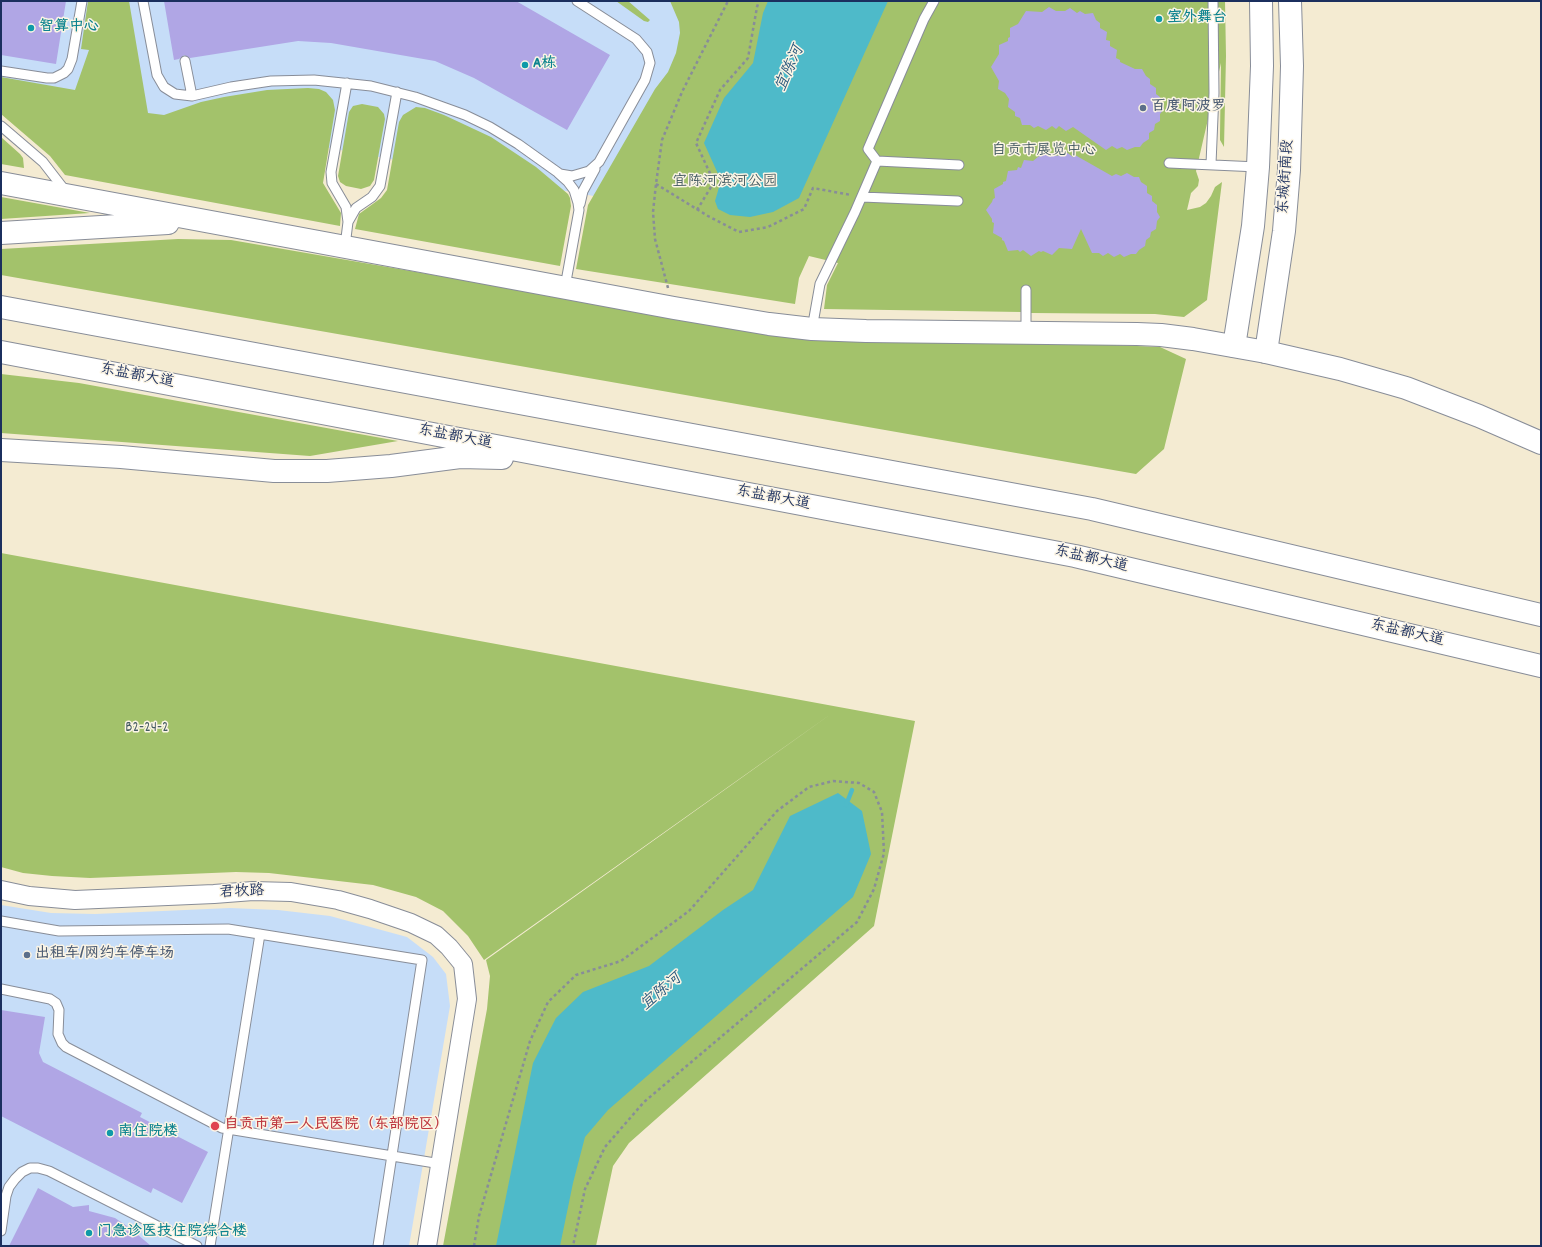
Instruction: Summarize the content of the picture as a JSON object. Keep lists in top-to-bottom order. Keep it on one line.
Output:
{"streets":{"main road":["东城街南段","东盐都大道"],"street":["君牧路"]},"water":["宜陈河"],"parks":["自贡市展览中心","宜陈河滨河公园","B2-24-2"],"places":["室外舞台","智算中心","A栋","百度阿波罗","出租车/网约车停车场","自贡市第一人民医院（东部院区）","南住院楼","门急诊医技住院综合楼"]}
